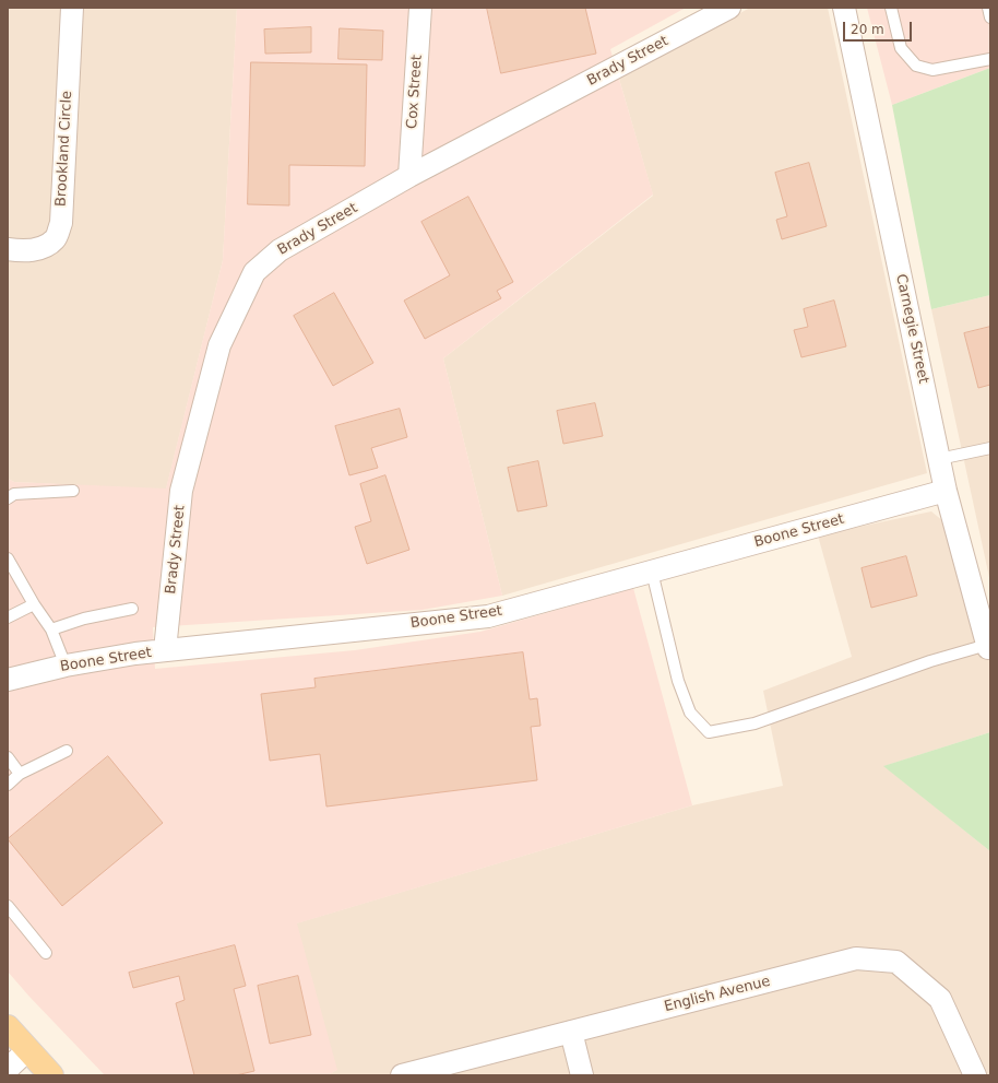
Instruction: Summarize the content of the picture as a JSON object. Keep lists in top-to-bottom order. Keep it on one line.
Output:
{"streets":{"street":["Brady Street","Cox Street","Brookland Circle","Carnegie Street","Boone Street","English Avenue"]},"crossings":[["Brady Street","Cox Street"],["Brady Street","Boone Street"],["Carnegie Street","Boone Street"]],"scale_bar":"20 m"}
